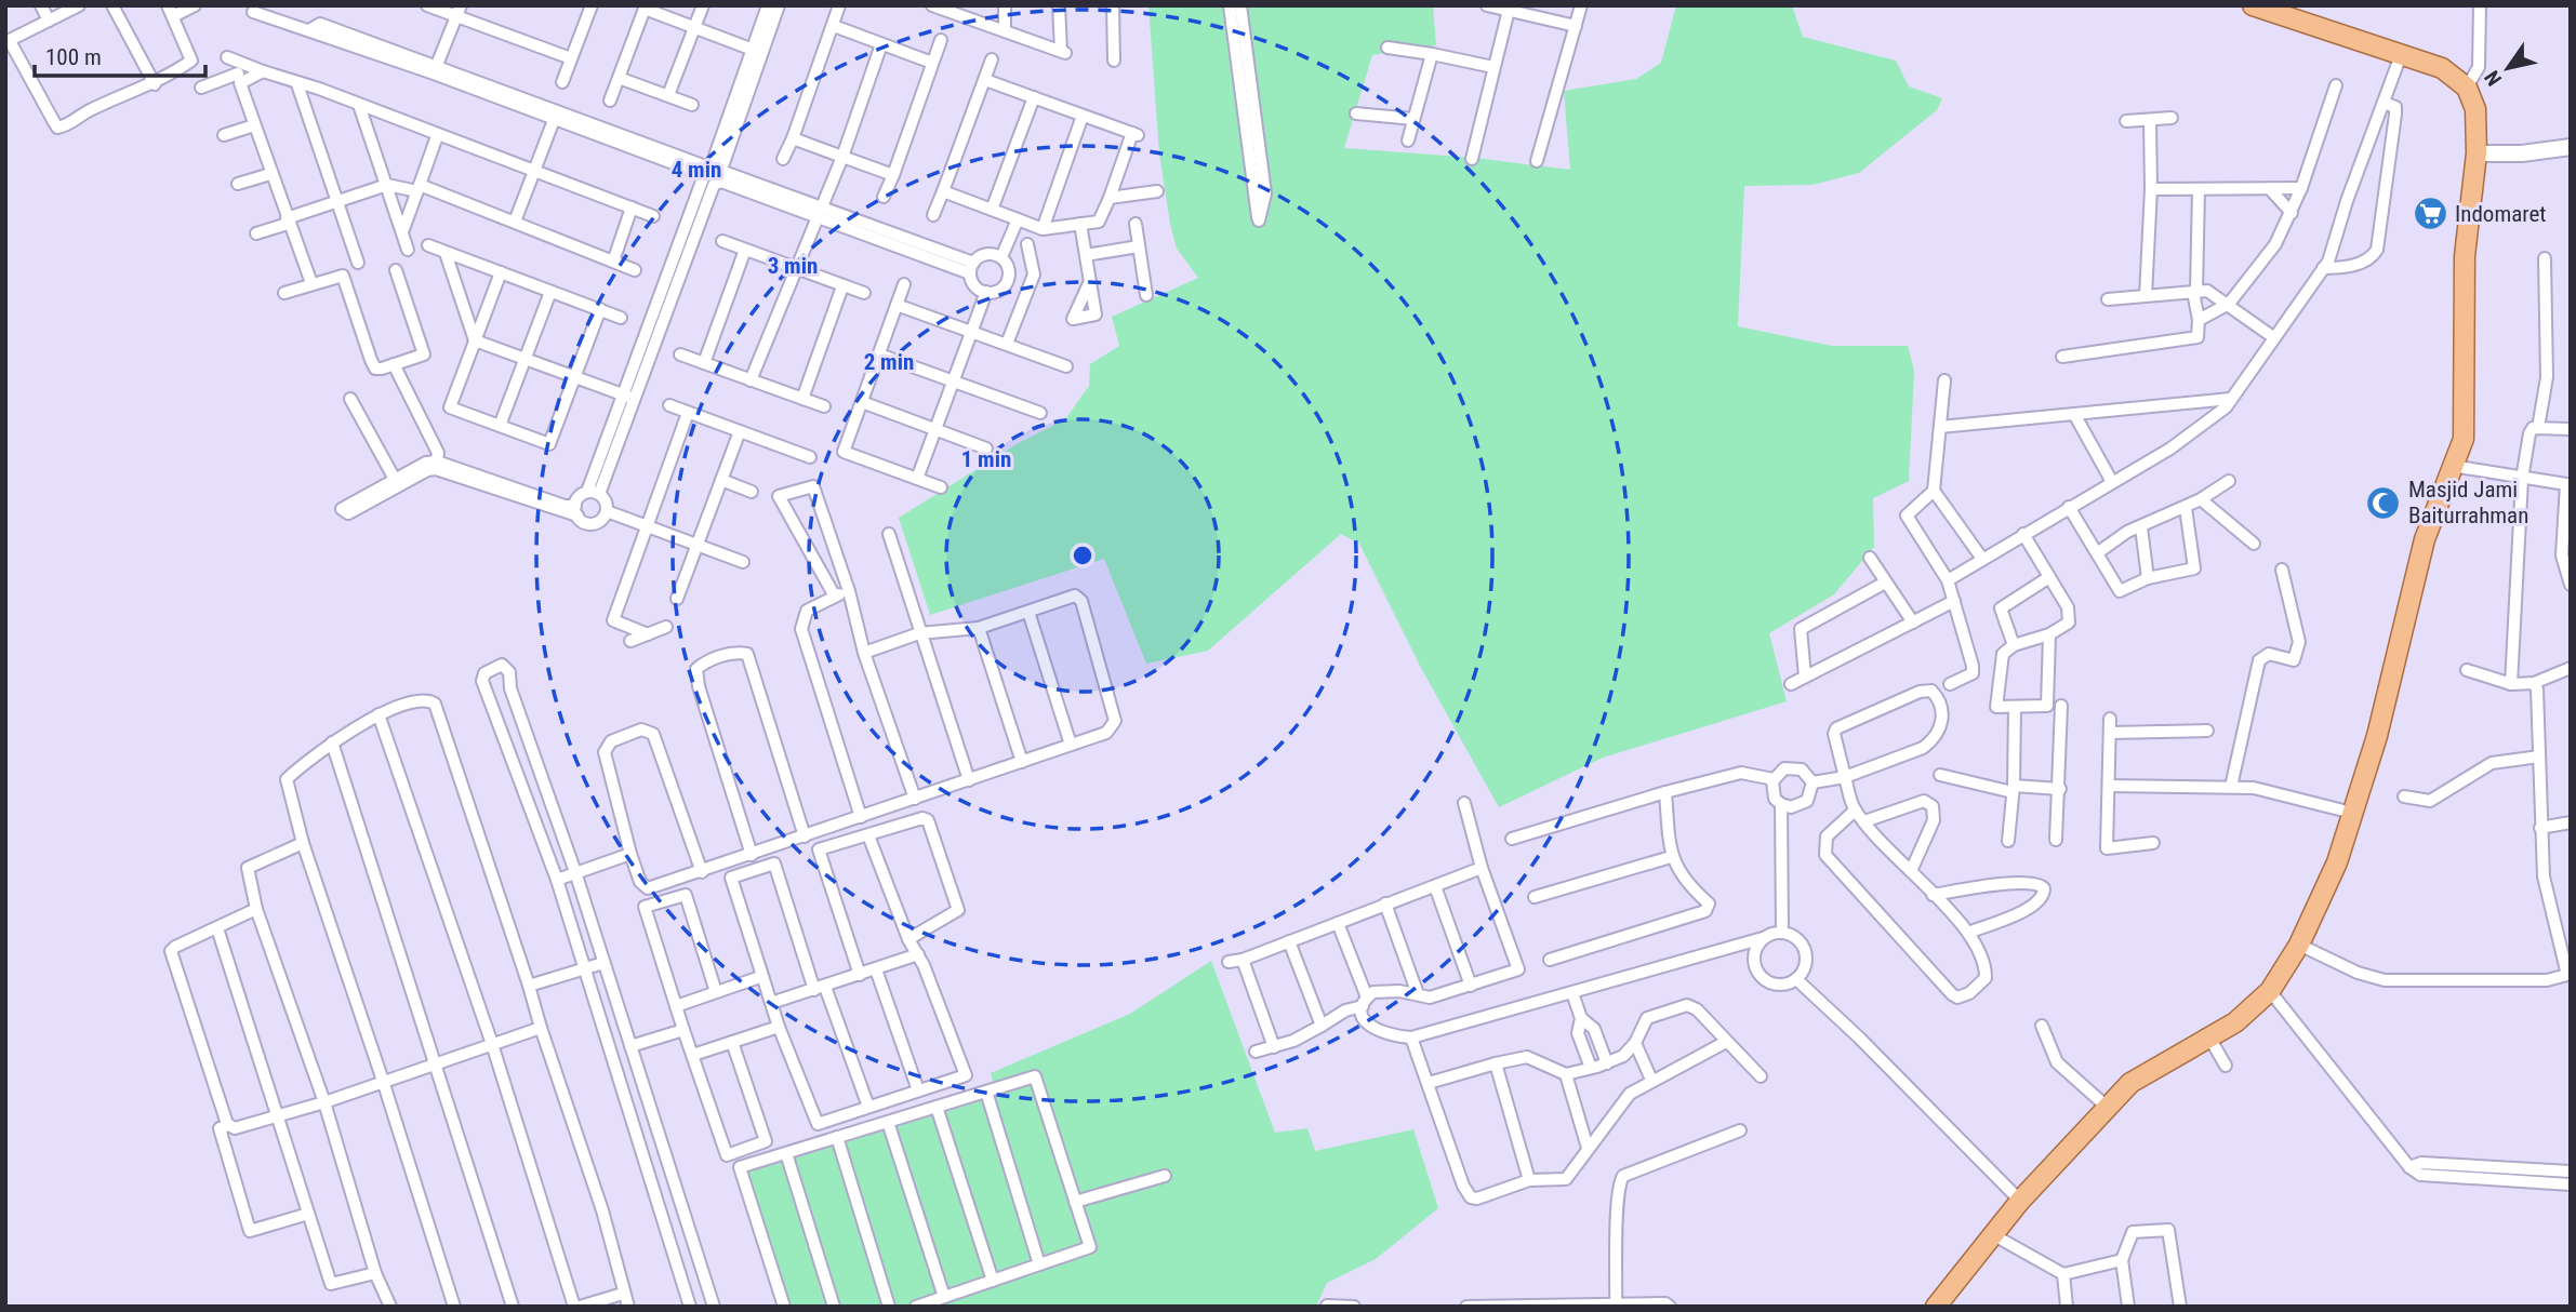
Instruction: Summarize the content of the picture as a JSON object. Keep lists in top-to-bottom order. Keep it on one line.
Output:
{"places":{"supermarket":["Indomaret"],"mosque":["Masjid Jami Baiturrahman"]},"scale_bar":"100 m","north":"bottom left","rings":["4 min","3 min","2 min","1 min"]}
